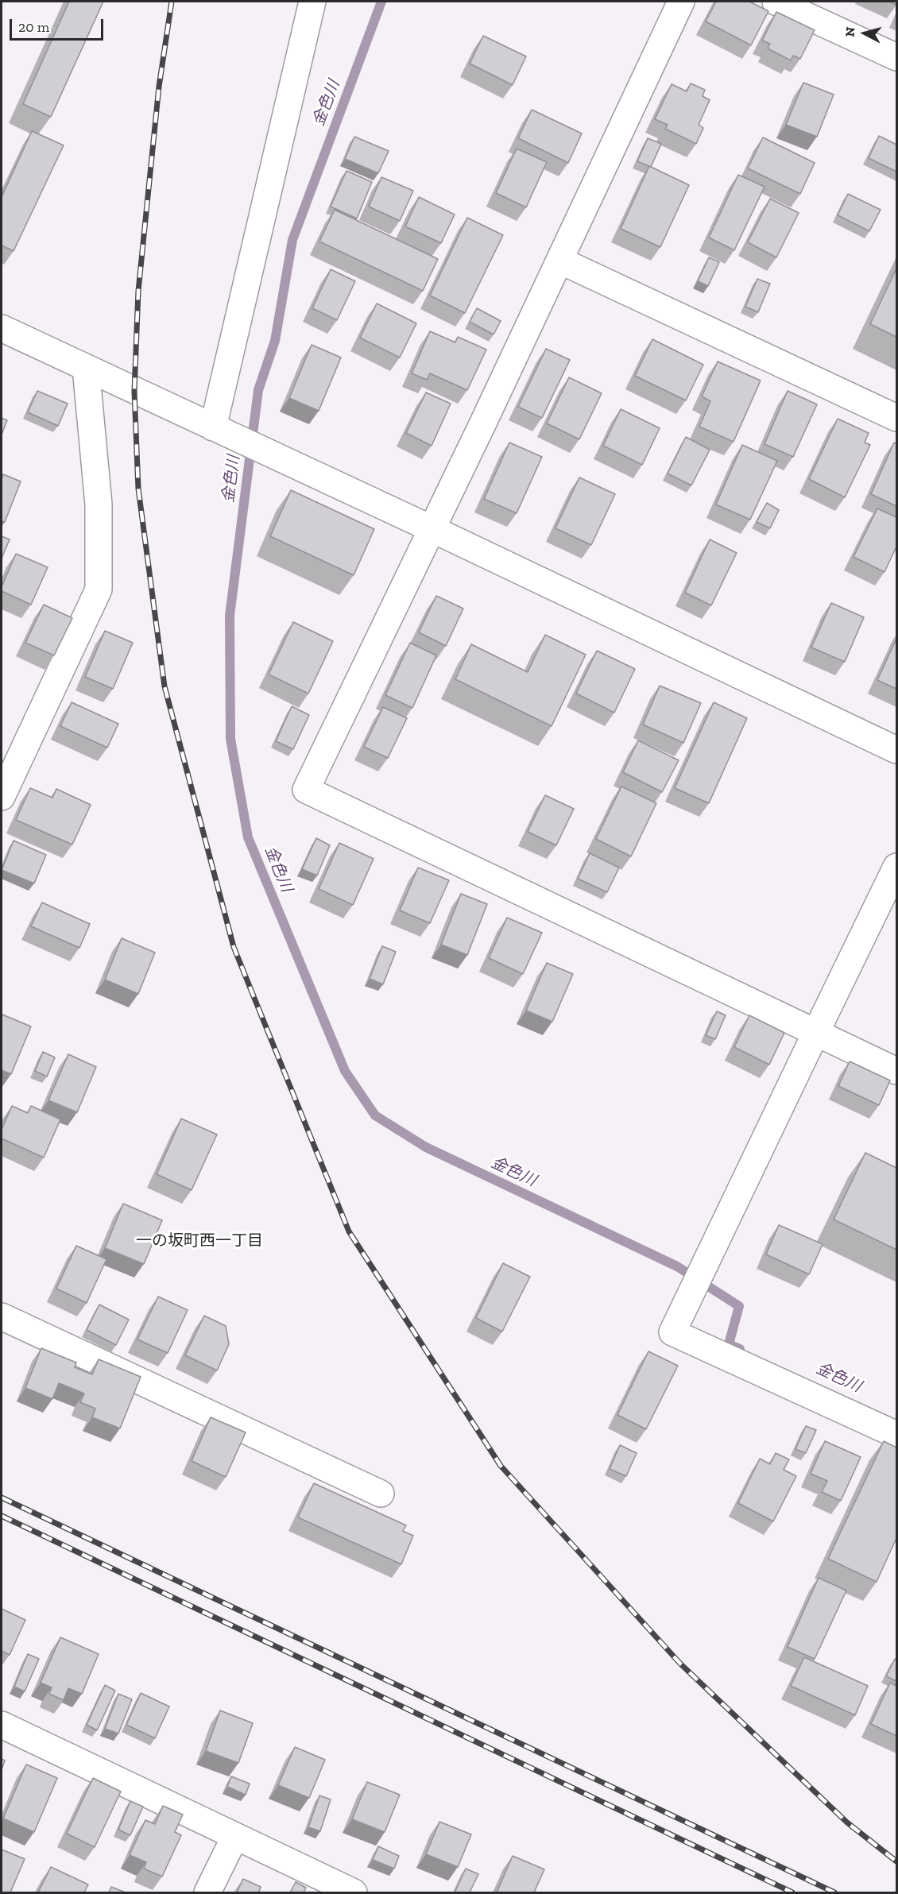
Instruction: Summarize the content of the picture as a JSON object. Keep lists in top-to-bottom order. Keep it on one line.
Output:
{"districts":["一の坂町西一丁目"],"water":["金色川"],"scale_bar":"20 m","north":"left"}
